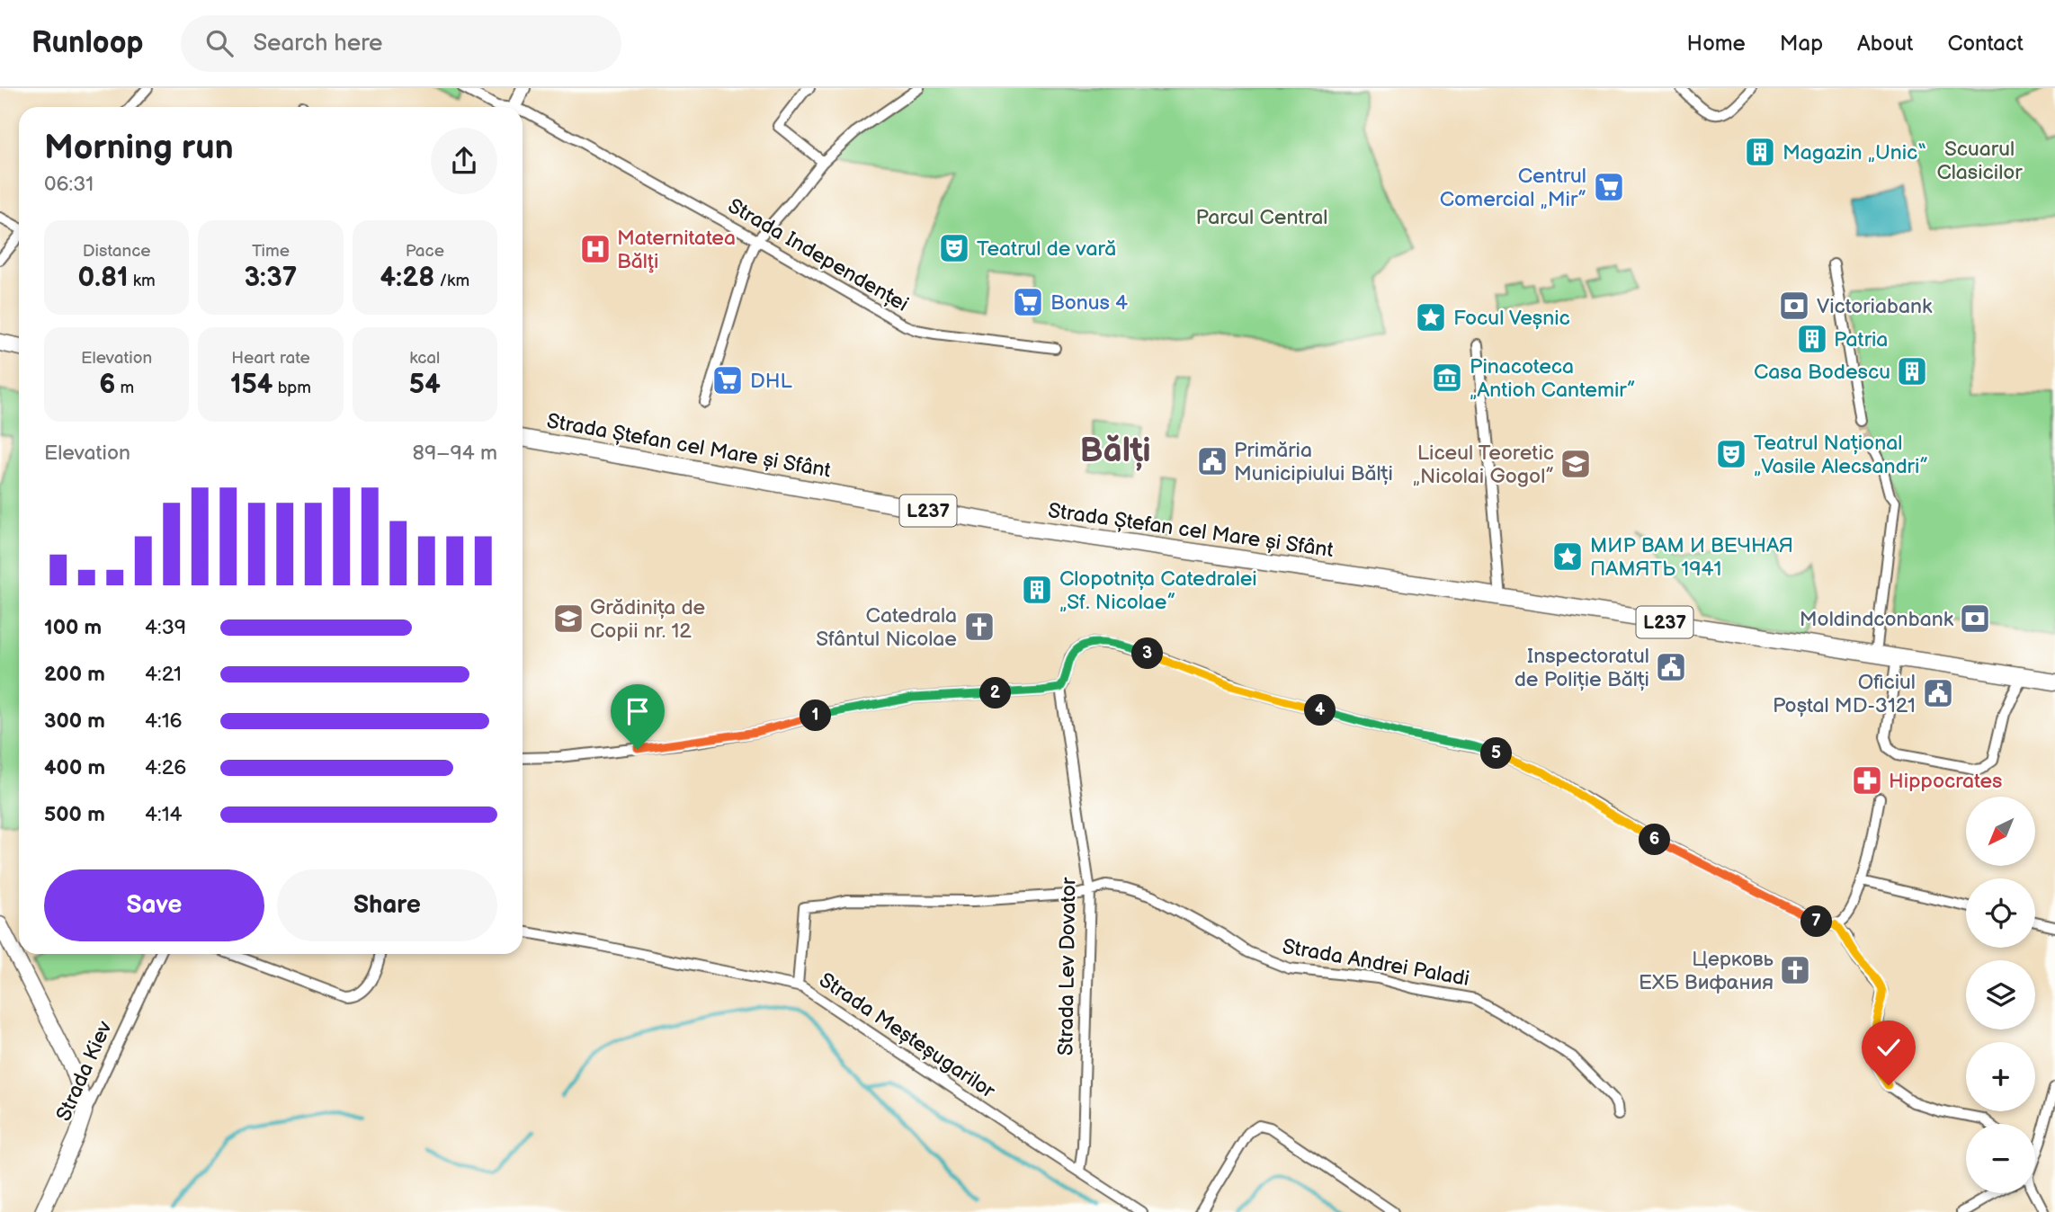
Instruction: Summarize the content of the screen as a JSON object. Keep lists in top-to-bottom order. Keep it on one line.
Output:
{"streets":{"main road":["Strada Ștefan cel Mare și Sfânt","L237","Strada Kiev"],"street":["Strada Independenței","Strada Andrei Paladi","Strada Lev Dovator","Strada Meșteșugarilor"]},"crossings":[["Strada Ștefan cel Mare și Sfânt","L237"],["Strada Andrei Paladi","Strada Lev Dovator"],["Strada Andrei Paladi","Strada Meșteșugarilor"],["Strada Lev Dovator","Strada Meșteșugarilor"]],"districts":["Bălți"],"parks":["Scuarul Clasicilor","Parcul Central"],"places":{"building":["Magazin „Unic“","Patria","Casa Bodescu","Clopotnița Catedralei „Sf. Nicolae”"],"supermarket":["Centrul Comercial „Mir”","Bonus 4","DHL"],"theatre":["Teatrul de vară","Teatrul Național „Vasile Alecsandri”"],"hospital":["Maternitatea Bălţi"],"bank":["Victoriabank","Moldindconbank"],"place":["Focul Veșnic","МИР ВАМ И ВЕЧНАЯ ПАМЯТЬ 1941"],"museum":["Pinacoteca „Antioh Cantemir”"],"public building":["Primăria Municipiului Bălți","Inspectoratul de Poliție Bălți","Oficiul Poștal MD-3121"],"school or university":["Liceul Teoretic „Nicolai Gogol”","Grădinița de Copii nr. 12"],"church":["Catedrala Sfântul Nicolae","Церковь ЕХБ Вифания"],"pharmacy":["Hippocrates"]},"north":"bottom left","page":{"header":"Runloop","search":"Search here","nav":["Home","Map","About","Contact"],"heading":["Morning run","06:31"],"stats":[["Distance","0.81 km"],["Time","3:37"],["Pace","4:28 /km"],["Elevation","6 m"],["Heart rate","154 bpm"],["kcal","54"]],"chart":["Elevation","89–94 m"],"list":[{"name":"100 m","note":"4:39"},{"name":"200 m","note":"4:21"},{"name":"300 m","note":"4:16"},{"name":"400 m","note":"4:26"},{"name":"500 m","note":"4:14"}],"pins":["3","2","4","1","5","6","7"],"map_buttons":["+","−"],"buttons":["Save","Share"]}}
